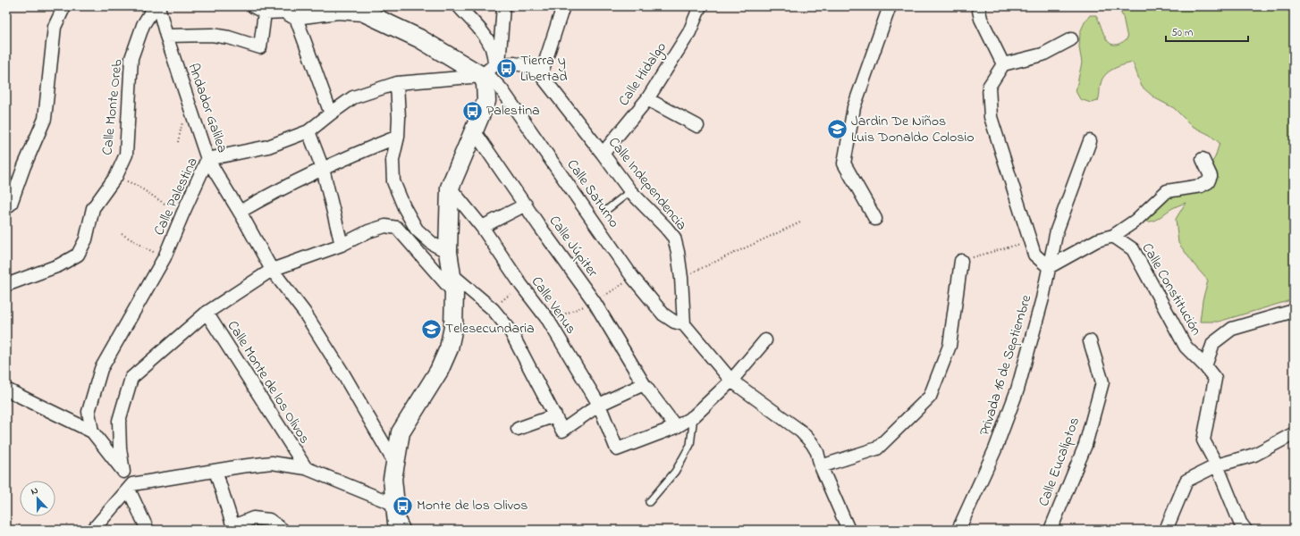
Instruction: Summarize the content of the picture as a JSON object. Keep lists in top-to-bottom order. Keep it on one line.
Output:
{"streets":{"street":["Calle Hidalgo","Calle Monte Oreb","Andador Galilea","Calle Independencia","Calle Saturno","Calle Palestina","Calle Júpiter","Calle Constitución","Calle Venus","Privada 16 de Septiembre","Calle Monte de los Olivos","Calle Eucaliptos"]},"crossings":[["Calle Hidalgo","Calle Independencia"],["Andador Galilea","Calle Palestina"],["Calle Independencia","Calle Saturno"],["Calle Independencia","Calle Palestina"],["Calle Saturno","Calle Palestina"],["Calle Júpiter","Calle Venus"]],"places":{"bus stop":["Tierra y Libertad","Palestina","Monte de los Olivos"],"school or university":["Jardin De Niños Luis Donaldo Colosio","Telesecundaria"]},"scale_bar":"50 m","north":"top"}
